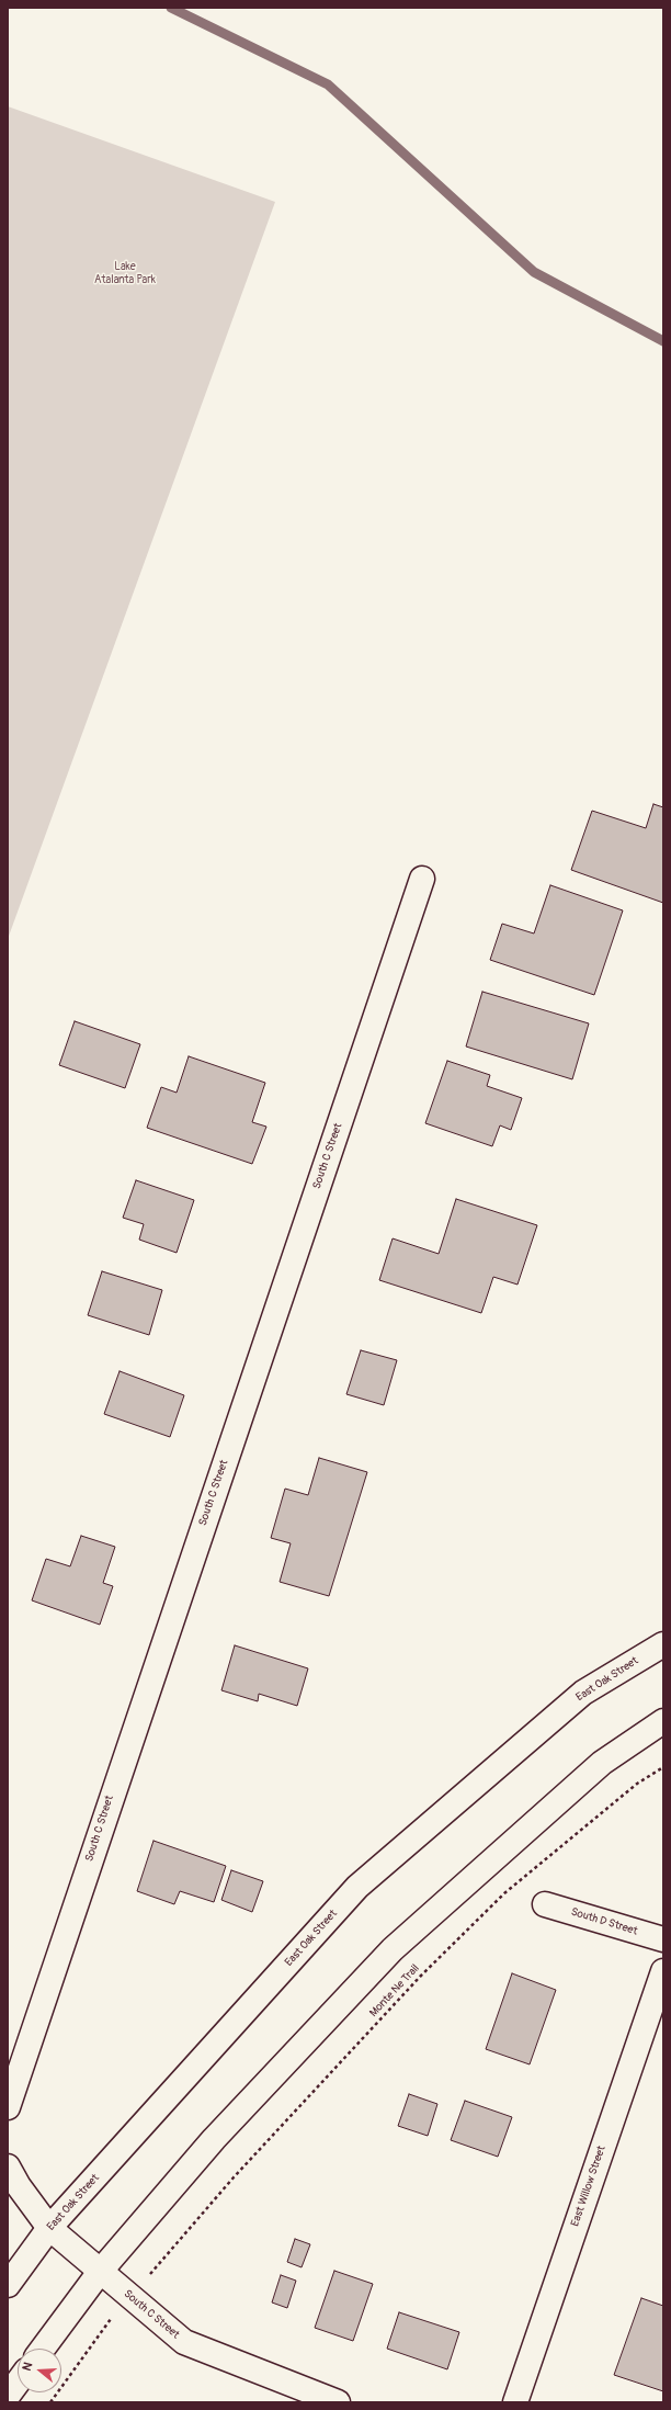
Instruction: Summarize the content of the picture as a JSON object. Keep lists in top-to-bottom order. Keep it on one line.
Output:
{"streets":{"street":["South C Street","East Oak Street","South D Street","East Willow Street"],"path":["Monte Ne Trail"]},"crossings":[["South C Street","East Oak Street"]],"parks":["Lake Atalanta Park"],"north":"left"}
